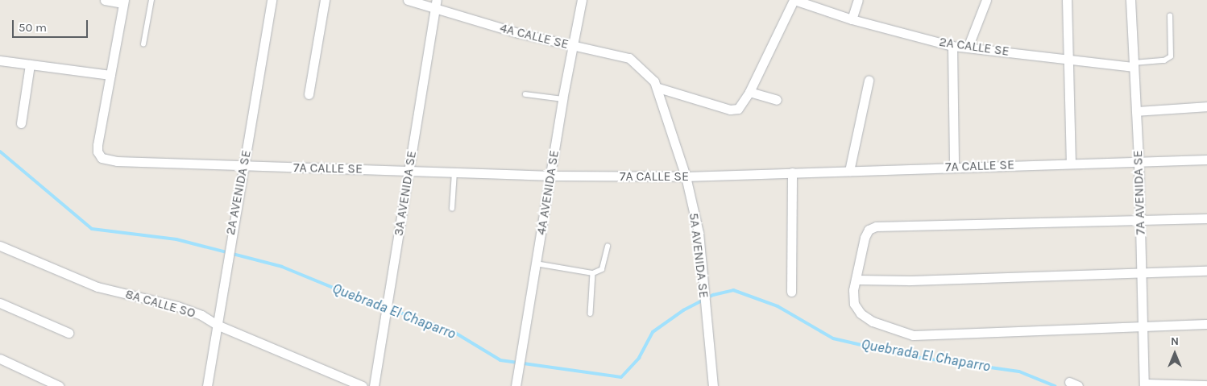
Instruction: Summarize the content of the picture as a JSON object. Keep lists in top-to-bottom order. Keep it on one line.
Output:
{"streets":{"street":["4A CALLE SE","2A CALLE SE","7A CALLE SE","2A AVENIDA SE","4A AVENIDA SE","7A AVENIDA SE","3A AVENIDA SE","5A AVENIDA SE","8A CALLE SO"]},"crossings":[["4A CALLE SE","4A AVENIDA SE"],["4A CALLE SE","3A AVENIDA SE"],["4A CALLE SE","5A AVENIDA SE"],["2A CALLE SE","7A AVENIDA SE"],["7A CALLE SE","2A AVENIDA SE"],["7A CALLE SE","4A AVENIDA SE"],["7A CALLE SE","7A AVENIDA SE"],["7A CALLE SE","3A AVENIDA SE"],["7A CALLE SE","5A AVENIDA SE"],["2A AVENIDA SE","8A CALLE SO"]],"water":["Quebrada El Chaparro"],"scale_bar":"50 m","north":"top"}
